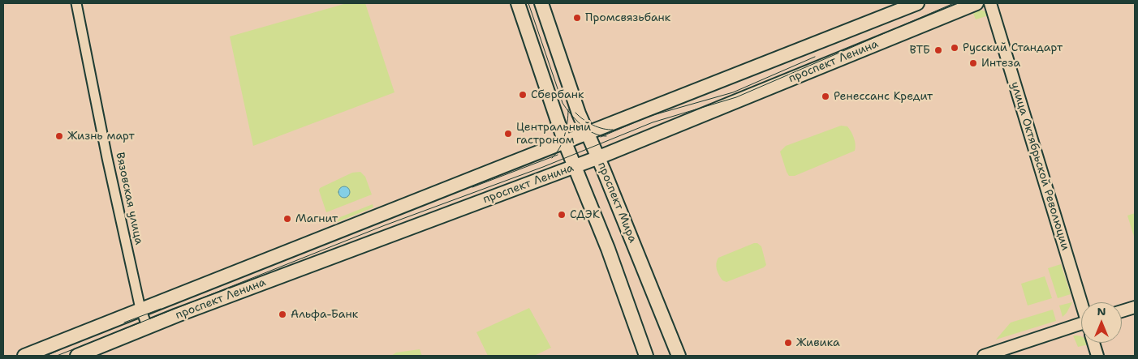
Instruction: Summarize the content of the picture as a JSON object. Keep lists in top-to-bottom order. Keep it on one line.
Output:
{"streets":{"main road":["проспект Ленина","проспект Мира"],"street":["улица Октябрьской Революции","Вязовская улица"]},"crossings":[["проспект Ленина","Вязовская улица"],["проспект Ленина","проспект Мира"]],"places":["Промсвязьбанк","Русский Стандарт","ВТБ","Интеза","Сбербанк","Ренессанс Кредит","Центральный гастроном","Жизнь март","СДЭК","Магнит","Альфа-Банк","Живика"],"north":"top"}
